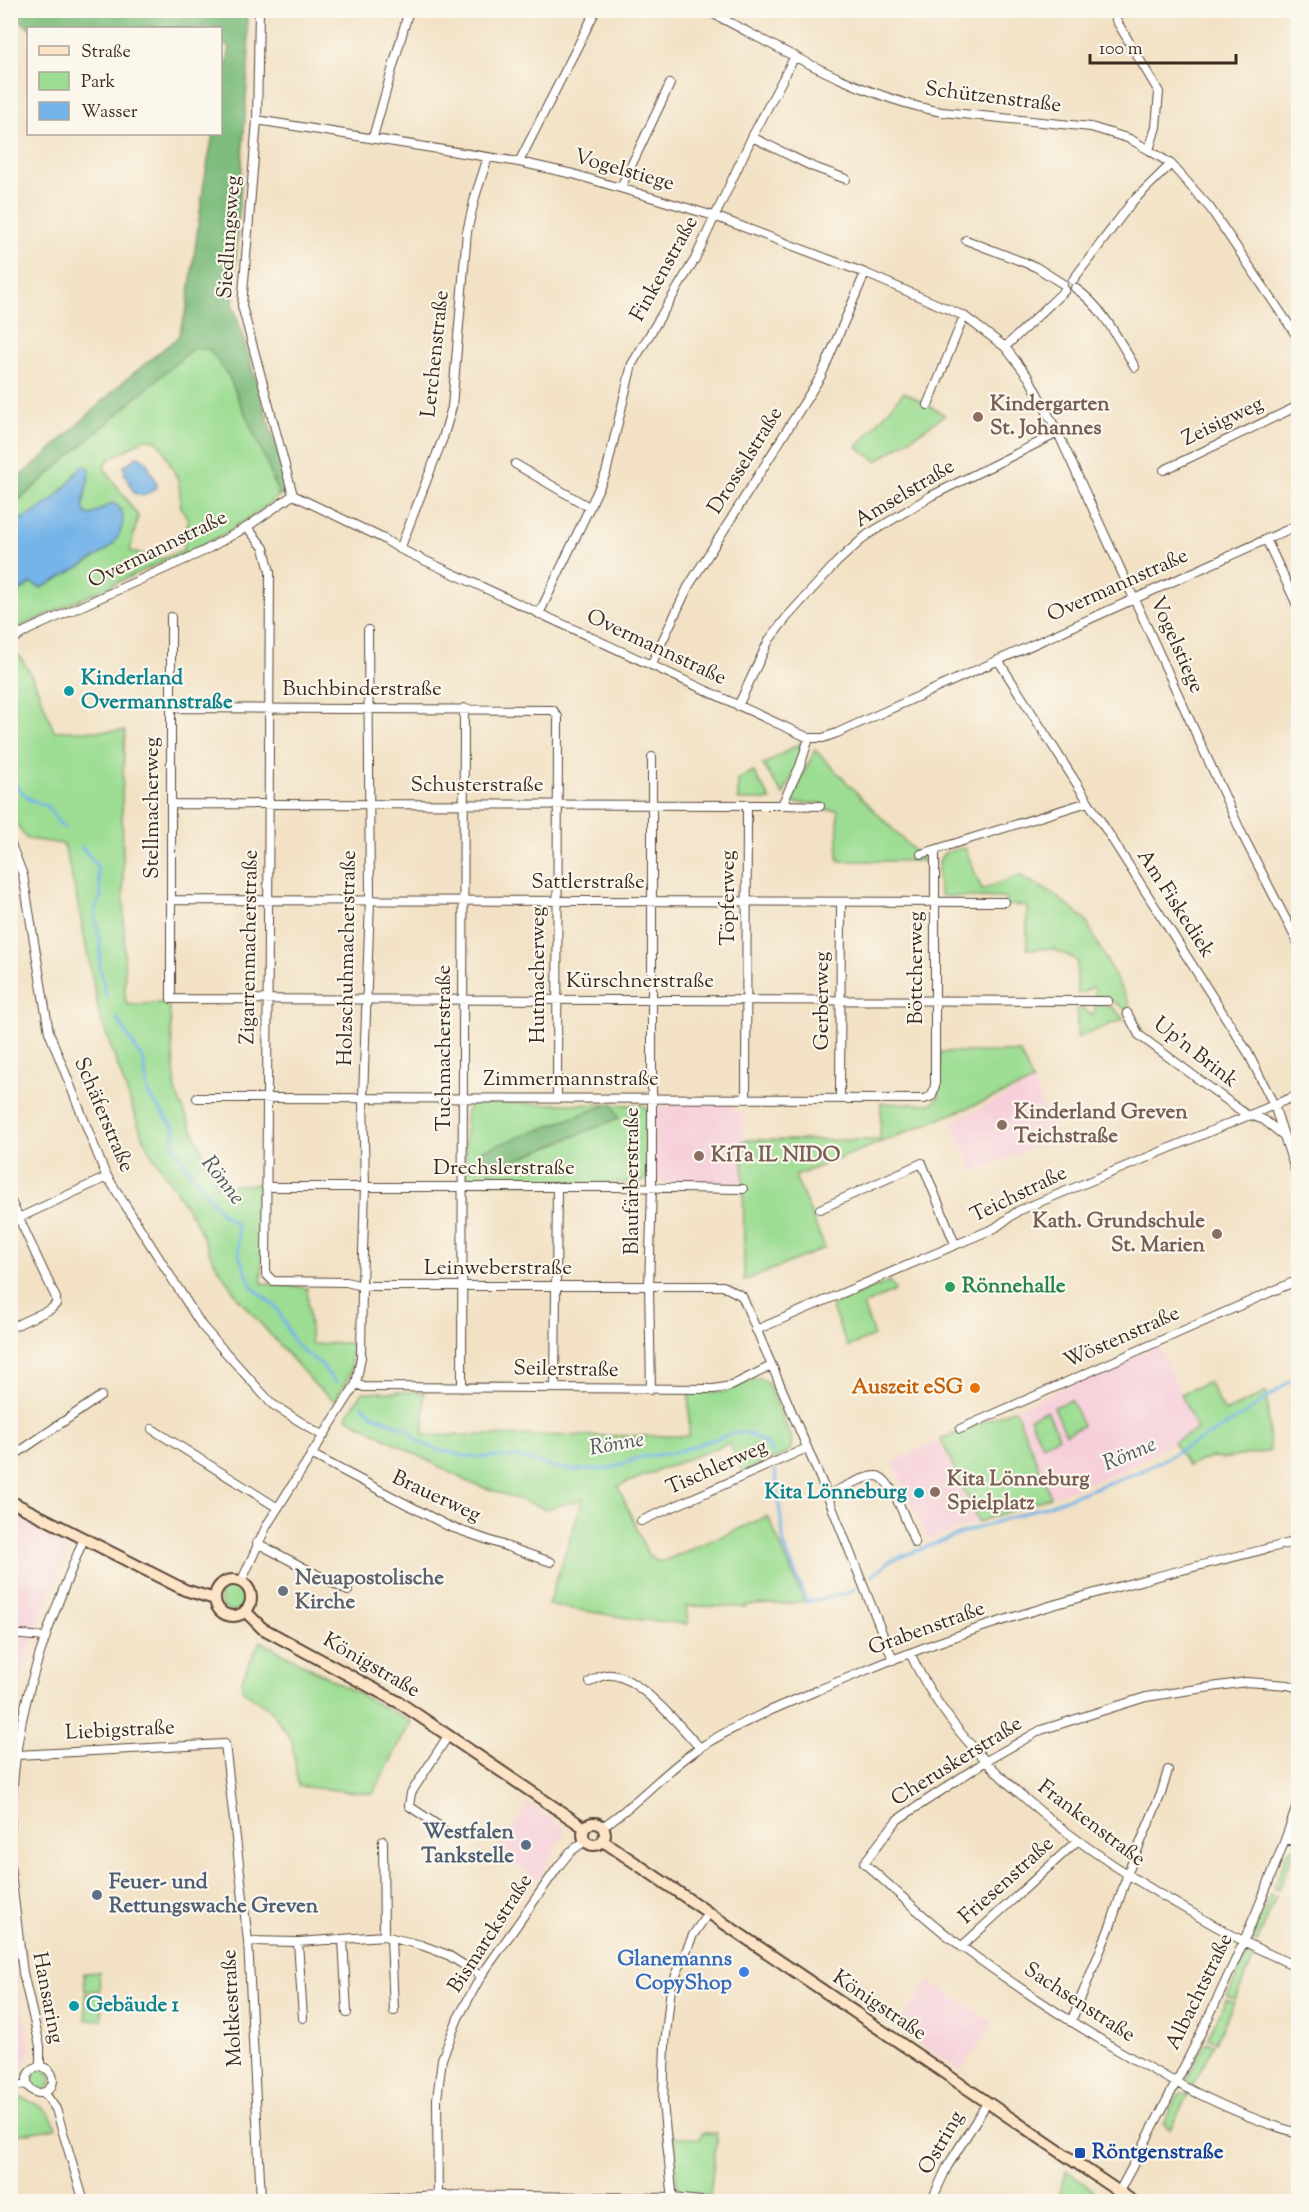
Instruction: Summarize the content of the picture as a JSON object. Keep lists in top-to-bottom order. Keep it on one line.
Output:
{"streets":{"street":["Schützenstraße","Vogelstiege","Siedlungsweg","Finkenstraße","Lerchenstraße","Zeisigweg","Drosselstraße","Amselstraße","Overmannstraße","Buchbinderstraße","Schusterstraße","Stellmacherweg","Sattlerstraße","Töpferweg","Am Fiskediek","Zigarrenmacherstraße","Holzschuhmacherstraße","Böttcherweg","Hutmacherweg","Kürschnerstraße","Gerberweg","Tuchmacherstraße","Up'n Brink","Zimmermannstraße","Schäferstraße","Drechslerstraße","Blaufärberstraße","Teichstraße","Leinweberstraße","Wöstenstraße","Seilerstraße","Tischlerweg","Brauerweg","Grabenstraße","Königstraße","Liebigstraße","Cheruskerstraße","Frankenstraße","Friesenstraße","Bismarckstraße","Albachtstraße","Hansaring","Sachsenstraße","Moltkestraße","Ostring"]},"crossings":[["Schützenstraße","Finkenstraße"],["Vogelstiege","Siedlungsweg"],["Vogelstiege","Finkenstraße"],["Vogelstiege","Lerchenstraße"],["Vogelstiege","Drosselstraße"],["Vogelstiege","Amselstraße"],["Vogelstiege","Overmannstraße"],["Siedlungsweg","Overmannstraße"],["Finkenstraße","Overmannstraße"],["Lerchenstraße","Overmannstraße"],["Drosselstraße","Overmannstraße"],["Amselstraße","Overmannstraße"],["Overmannstraße","Am Fiskediek"],["Overmannstraße","Zigarrenmacherstraße"],["Buchbinderstraße","Stellmacherweg"],["Buchbinderstraße","Zigarrenmacherstraße"],["Buchbinderstraße","Holzschuhmacherstraße"],["Buchbinderstraße","Hutmacherweg"],["Buchbinderstraße","Tuchmacherstraße"],["Schusterstraße","Stellmacherweg"],["Schusterstraße","Töpferweg"],["Schusterstraße","Zigarrenmacherstraße"],["Schusterstraße","Holzschuhmacherstraße"],["Schusterstraße","Hutmacherweg"],["Schusterstraße","Tuchmacherstraße"],["Schusterstraße","Blaufärberstraße"],["Stellmacherweg","Sattlerstraße"],["Stellmacherweg","Kürschnerstraße"],["Sattlerstraße","Töpferweg"],["Sattlerstraße","Zigarrenmacherstraße"],["Sattlerstraße","Holzschuhmacherstraße"],["Sattlerstraße","Böttcherweg"],["Sattlerstraße","Hutmacherweg"],["Sattlerstraße","Gerberweg"],["Sattlerstraße","Tuchmacherstraße"],["Sattlerstraße","Blaufärberstraße"],["Töpferweg","Kürschnerstraße"],["Töpferweg","Zimmermannstraße"],["Am Fiskediek","Up'n Brink"],["Am Fiskediek","Teichstraße"],["Zigarrenmacherstraße","Holzschuhmacherstraße"],["Zigarrenmacherstraße","Kürschnerstraße"],["Zigarrenmacherstraße","Zimmermannstraße"],["Zigarrenmacherstraße","Drechslerstraße"],["Zigarrenmacherstraße","Leinweberstraße"],["Holzschuhmacherstraße","Kürschnerstraße"],["Holzschuhmacherstraße","Zimmermannstraße"],["Holzschuhmacherstraße","Drechslerstraße"],["Holzschuhmacherstraße","Leinweberstraße"],["Böttcherweg","Kürschnerstraße"],["Böttcherweg","Zimmermannstraße"],["Hutmacherweg","Kürschnerstraße"],["Hutmacherweg","Zimmermannstraße"],["Kürschnerstraße","Gerberweg"],["Kürschnerstraße","Tuchmacherstraße"],["Kürschnerstraße","Blaufärberstraße"],["Gerberweg","Zimmermannstraße"],["Tuchmacherstraße","Zimmermannstraße"],["Tuchmacherstraße","Drechslerstraße"],["Tuchmacherstraße","Leinweberstraße"],["Tuchmacherstraße","Seilerstraße"],["Up'n Brink","Teichstraße"],["Zimmermannstraße","Blaufärberstraße"],["Drechslerstraße","Blaufärberstraße"],["Blaufärberstraße","Leinweberstraße"],["Blaufärberstraße","Seilerstraße"],["Teichstraße","Leinweberstraße"],["Leinweberstraße","Seilerstraße"],["Leinweberstraße","Tischlerweg"],["Leinweberstraße","Grabenstraße"],["Grabenstraße","Königstraße"],["Grabenstraße","Frankenstraße"],["Grabenstraße","Bismarckstraße"],["Königstraße","Bismarckstraße"],["Königstraße","Albachtstraße"],["Königstraße","Ostring"],["Liebigstraße","Moltkestraße"],["Cheruskerstraße","Frankenstraße"],["Cheruskerstraße","Sachsenstraße"],["Frankenstraße","Friesenstraße"],["Frankenstraße","Albachtstraße"],["Friesenstraße","Sachsenstraße"],["Bismarckstraße","Moltkestraße"],["Albachtstraße","Sachsenstraße"]],"water":["Rönne"],"places":{"other":["Kindergarten St. Johannes","Kinderland Overmannstraße","Kinderland Greven Teichstraße","KiTa IL NIDO","Kath. Grundschule St. Marien","Rönnehalle","Auszeit eSG","Kita Lönneburg Spielplatz","Kita Lönneburg","Neuapostolische Kirche","Westfalen Tankstelle","Feuer- und Rettungswache Greven","Glanemanns CopyShop","Gebäude 1"],"transit":["Röntgenstraße"]},"legend":["Straße","Park","Wasser"],"scale_bar":"100 m"}
